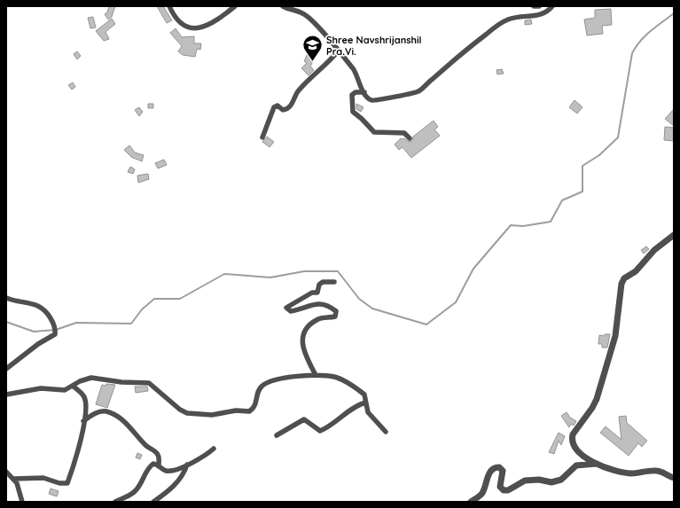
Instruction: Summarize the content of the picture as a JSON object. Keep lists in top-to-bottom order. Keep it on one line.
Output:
{"places":{"school or university":["Shree Navshrijanshil Pra.Vi."]}}
